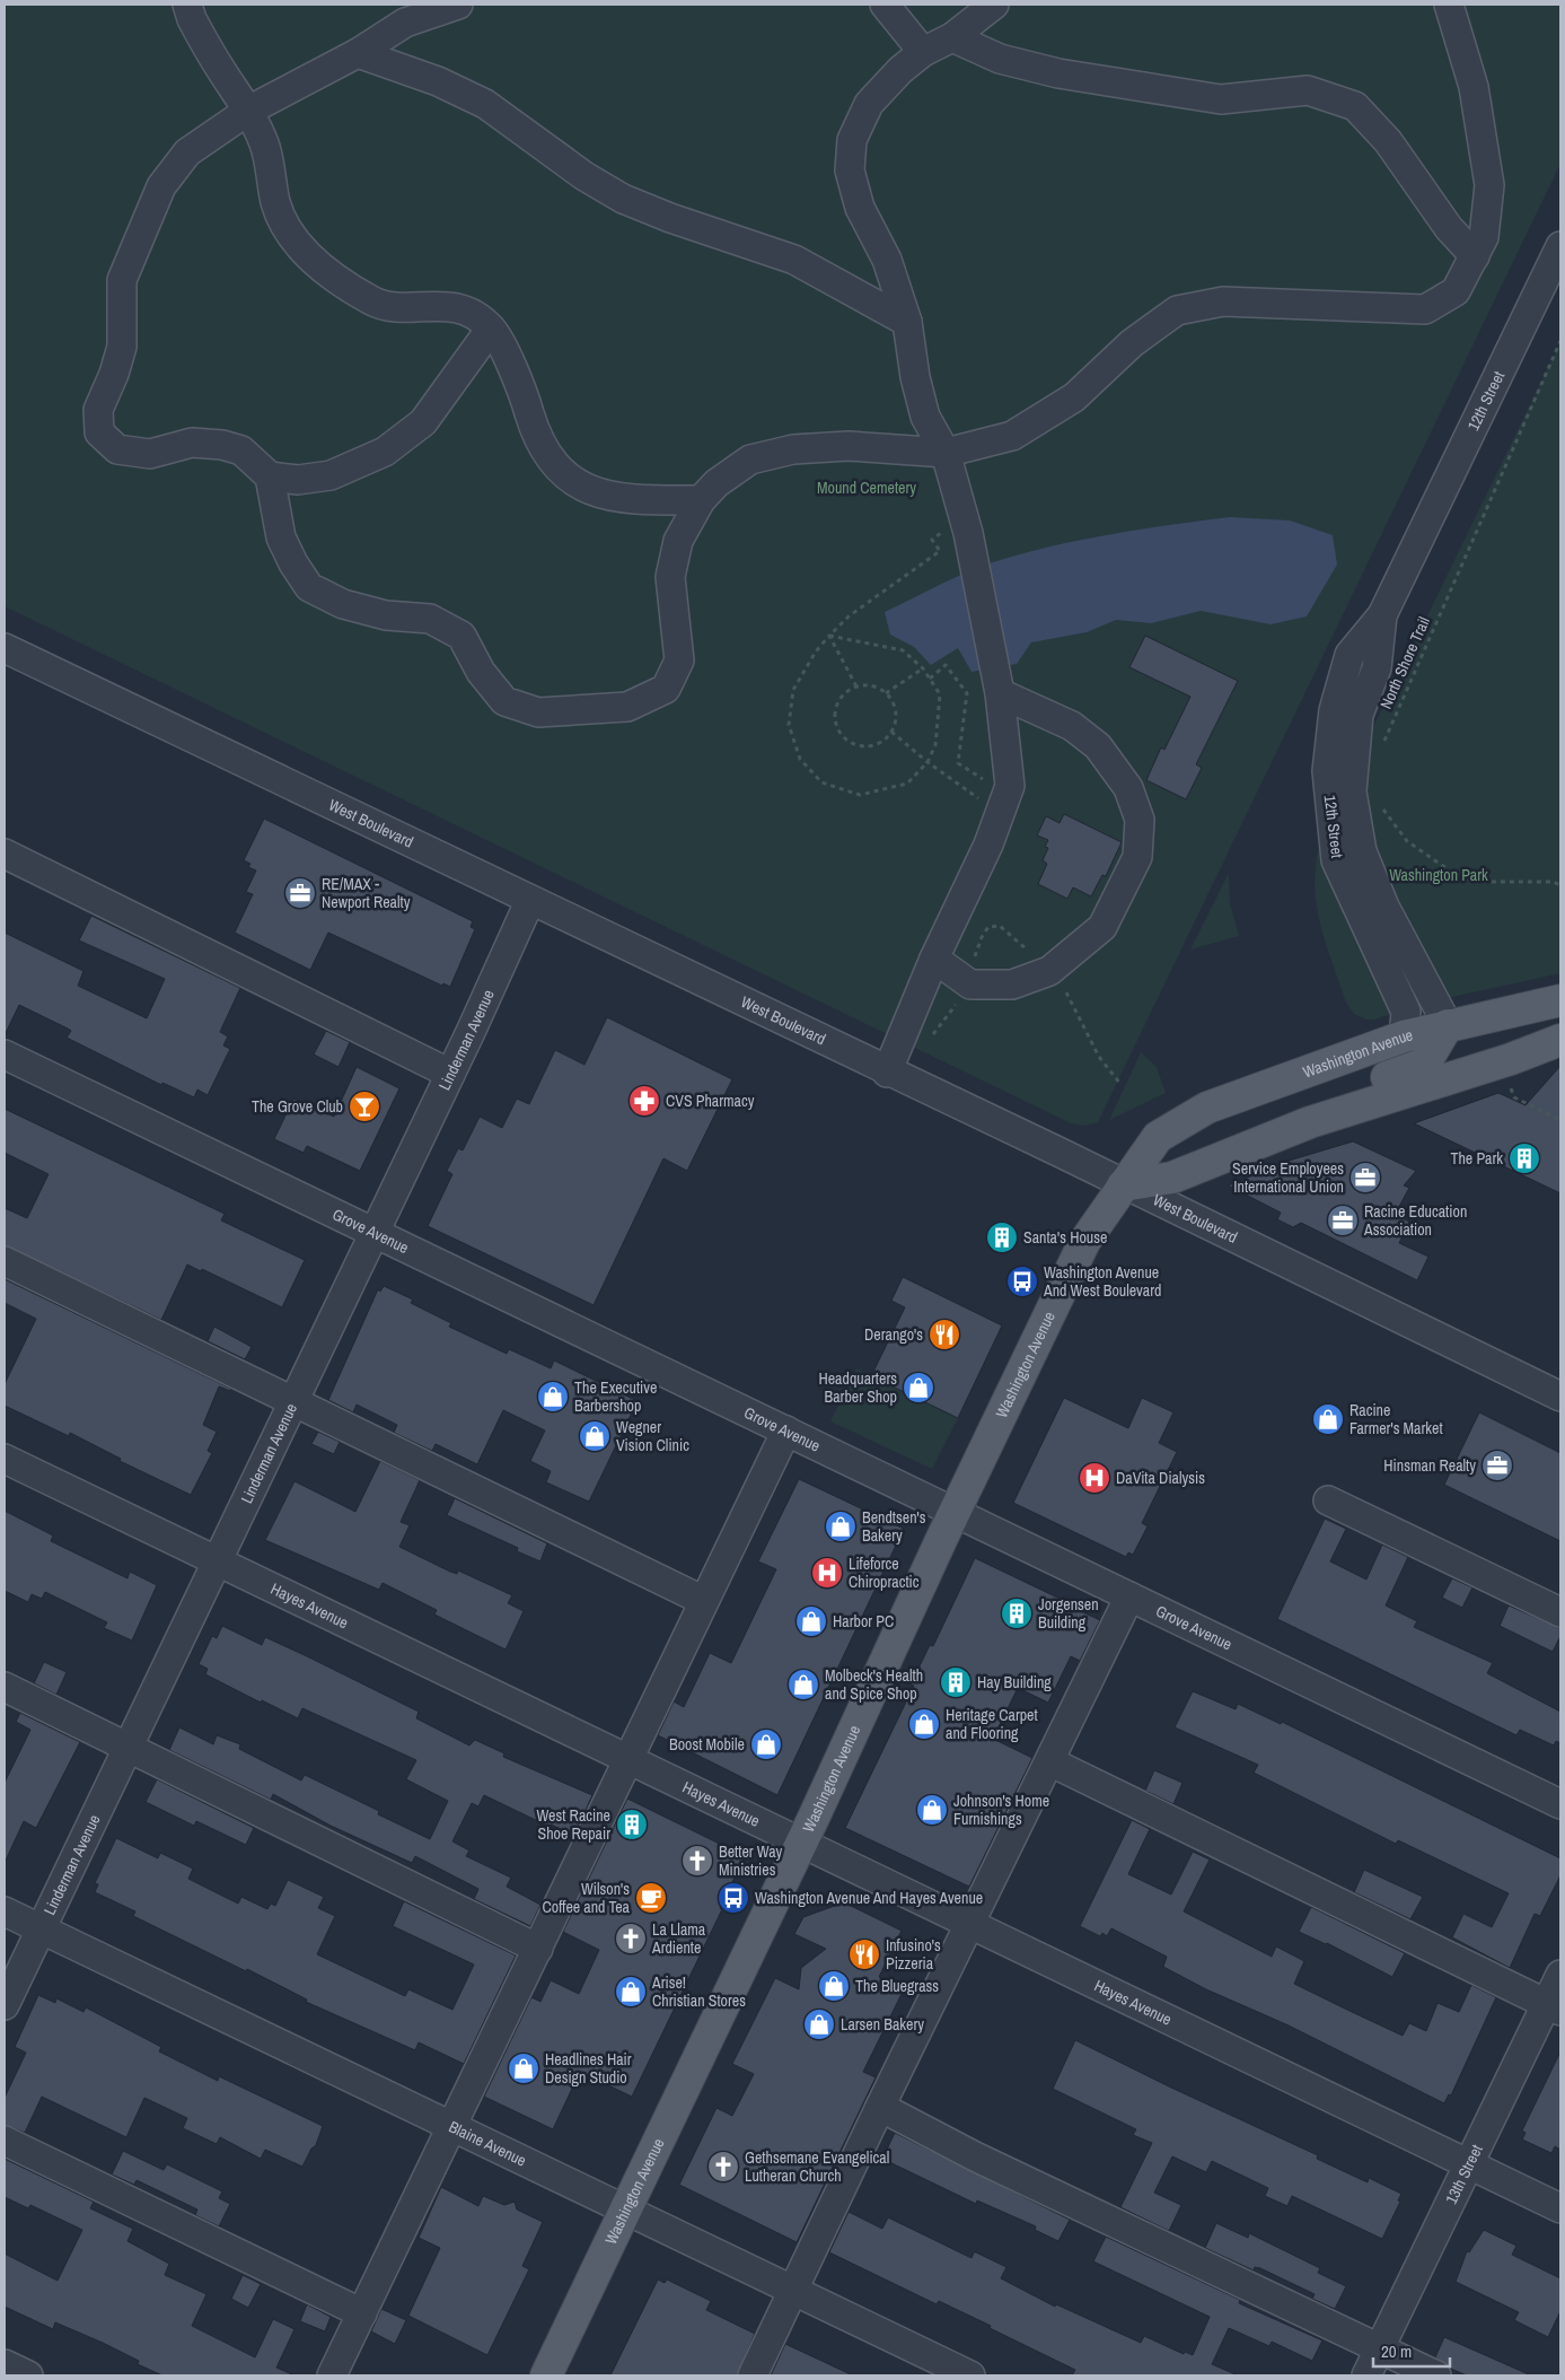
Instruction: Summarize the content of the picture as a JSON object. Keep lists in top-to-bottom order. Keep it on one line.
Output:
{"streets":{"main road":["Washington Avenue"],"street":["12th Street","West Boulevard","Linderman Avenue","Grove Avenue","Hayes Avenue","Blaine Avenue","13th Street"],"path":["North Shore Trail"]},"crossings":[["12th Street","Washington Avenue"],["West Boulevard","Linderman Avenue"],["West Boulevard","Washington Avenue"],["Linderman Avenue","Grove Avenue"],["Linderman Avenue","Hayes Avenue"],["Linderman Avenue","Blaine Avenue"],["Washington Avenue","Grove Avenue"],["Washington Avenue","Hayes Avenue"],["Washington Avenue","Blaine Avenue"],["Hayes Avenue","13th Street"]],"parks":["Mound Cemetery","Washington Park"],"places":{"office":["RE/MAX - Newport Realty","Service Employees International Union","Racine Education Association","Hinsman Realty"],"pharmacy":["CVS Pharmacy"],"bar":["The Grove Club"],"building":["The Park","Santa's House","Jorgensen Building","Hay Building","West Racine Shoe Repair"],"bus stop":["Washington Avenue And West Boulevard","Washington Avenue And Hayes Avenue"],"restaurant":["Derango's","Infusino's Pizzeria"],"shop":["Headquarters Barber Shop","The Executive Barbershop","Racine Farmer's Market","Wegner Vision Clinic","Bendtsen's Bakery","Harbor PC","Molbeck's Health and Spice Shop","Heritage Carpet and Flooring","Boost Mobile","Johnson's Home Furnishings","The Bluegrass","Arise! Christian Stores","Larsen Bakery","Headlines Hair Design Studio"],"hospital":["DaVita Dialysis","Lifeforce Chiropractic"],"church":["Better Way Ministries","La Llama Ardiente","Gethsemane Evangelical Lutheran Church"],"cafe":["Wilson's Coffee and Tea"]},"scale_bar":"20 m"}
